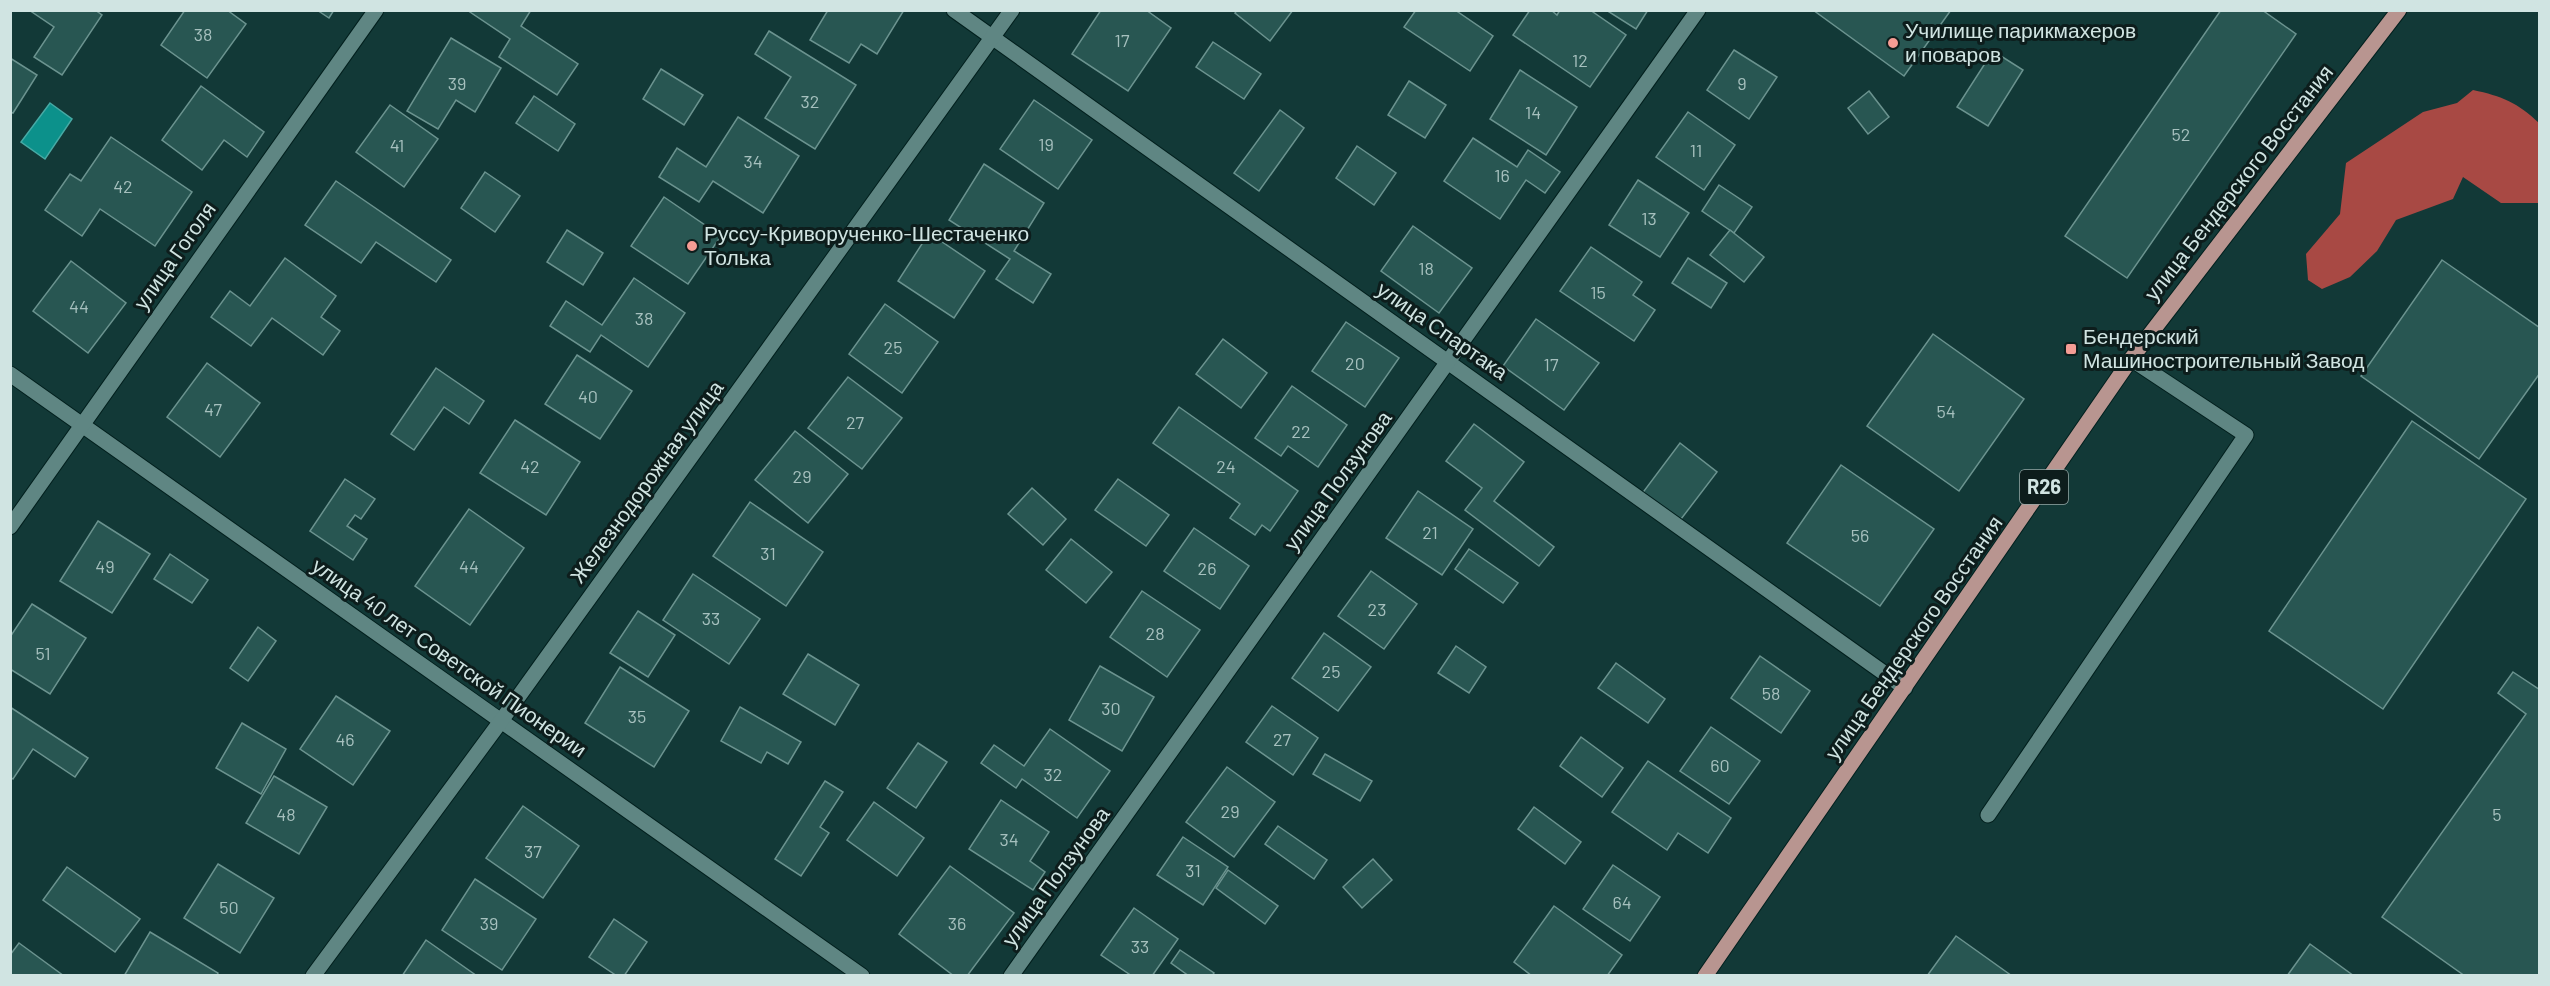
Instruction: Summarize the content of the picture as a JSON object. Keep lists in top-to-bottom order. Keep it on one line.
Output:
{"streets":{"main road":["улица Бендерского Восстания","R26"],"street":["улица Гоголя","улица Спартака","улица Ползунова","Железнодорожная улица","улица 40 лет Советской Пионерии"]},"crossings":[["улица Бендерского Восстания","улица Спартака"],["улица Гоголя","улица 40 лет Советской Пионерии"],["улица Спартака","улица Ползунова"],["улица Спартака","Железнодорожная улица"],["Железнодорожная улица","улица 40 лет Советской Пионерии"]],"places":{"other":["Училище парикмахеров и поваров","Руссу-Криворученко-Шестаченко Толька"],"transit":["Бендерский Машиностроительный Завод"]},"house_numbers":["38","17","12","39","9","32","14","52","19","41","11","34","16","42","13","18","15","44","38","25","20","17","40","47","54","27","22","42","24","29","21","56","31","49","44","26","23","33","28","51","25","58","30","35","46","27","60","32","29","48","5","34","37","31","64","50","39","36","33"]}
